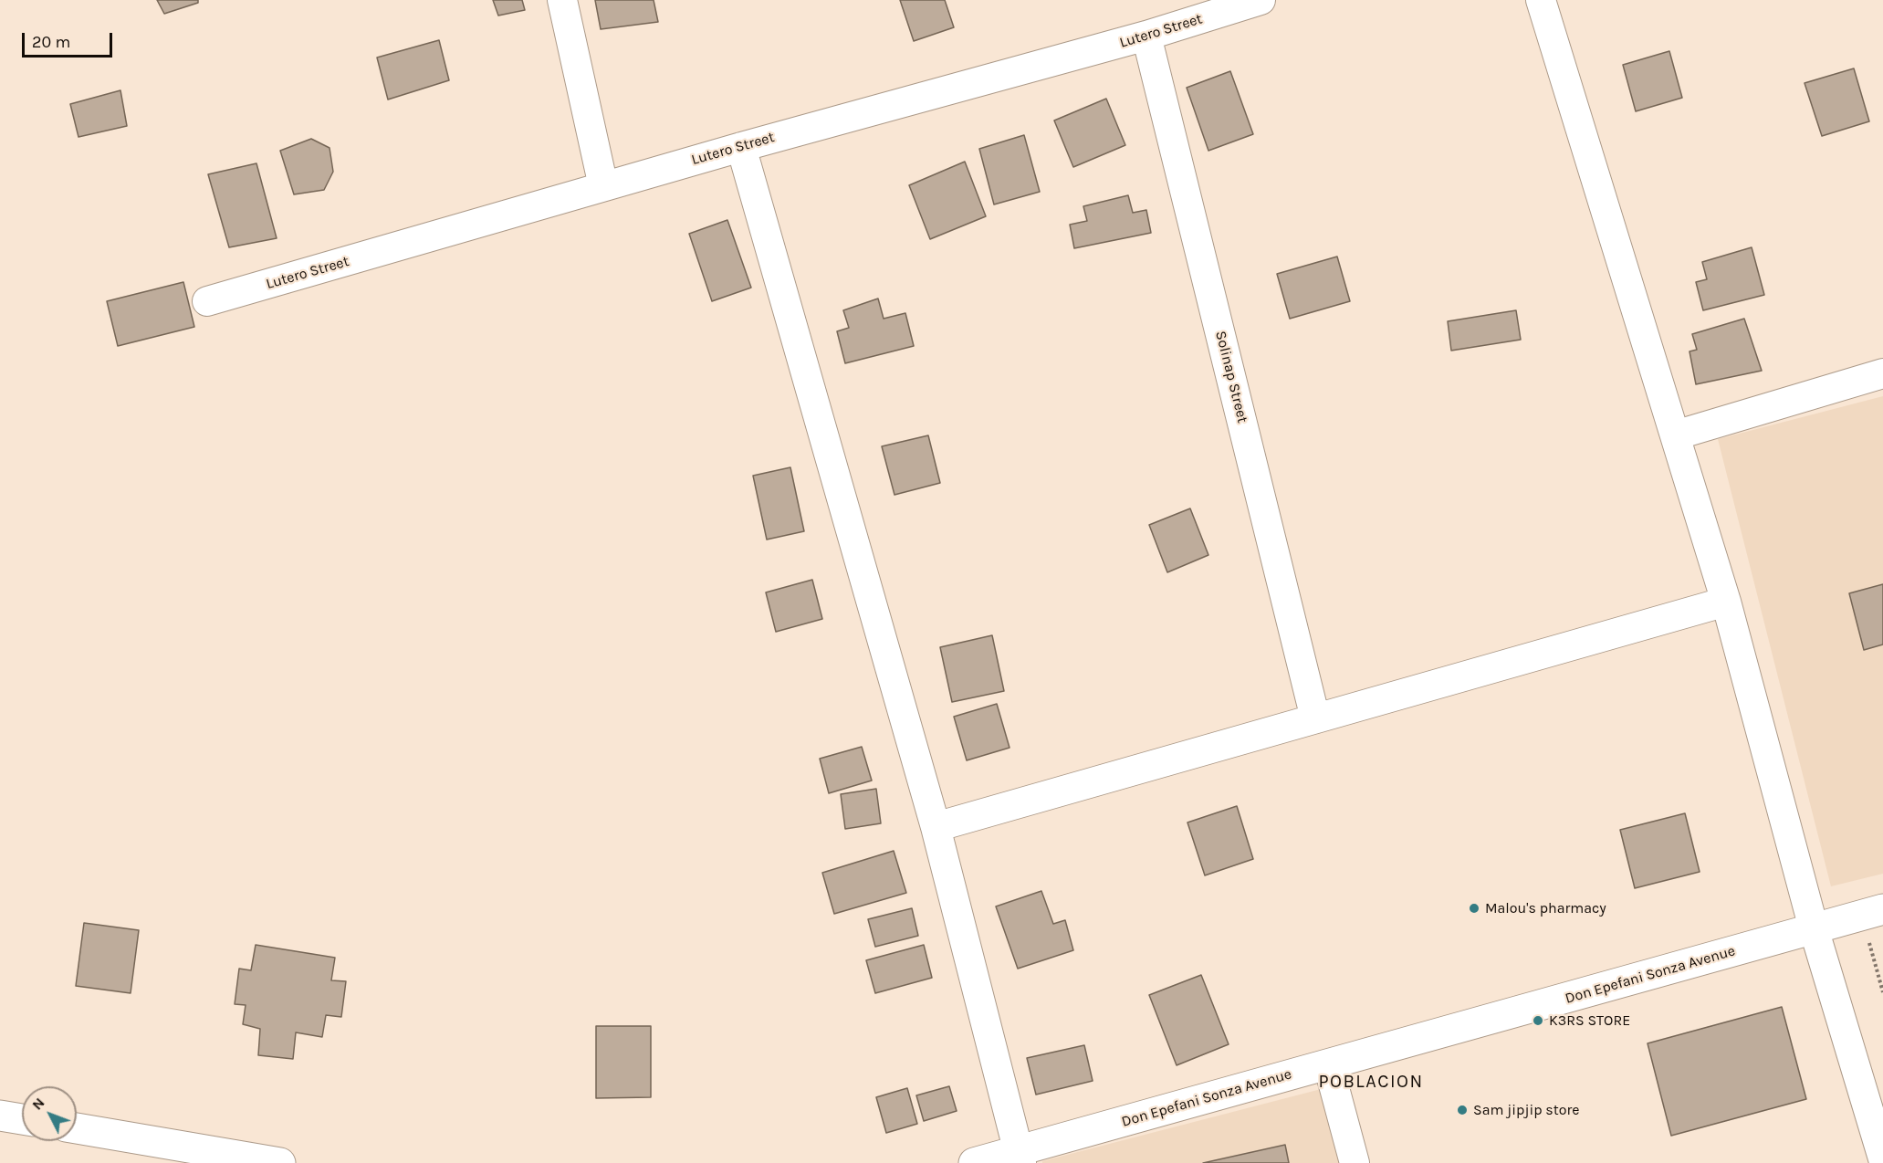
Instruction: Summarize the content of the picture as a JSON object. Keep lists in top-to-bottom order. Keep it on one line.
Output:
{"streets":{"main road":["Don Epefani Sonza Avenue"],"street":["Lutero Street","Solinap Street"]},"crossings":[["Lutero Street","Solinap Street"]],"districts":["POBLACION"],"places":["Malou's pharmacy","K3RS STORE","Sam jipjip store"],"scale_bar":"20 m","north":"top left"}
